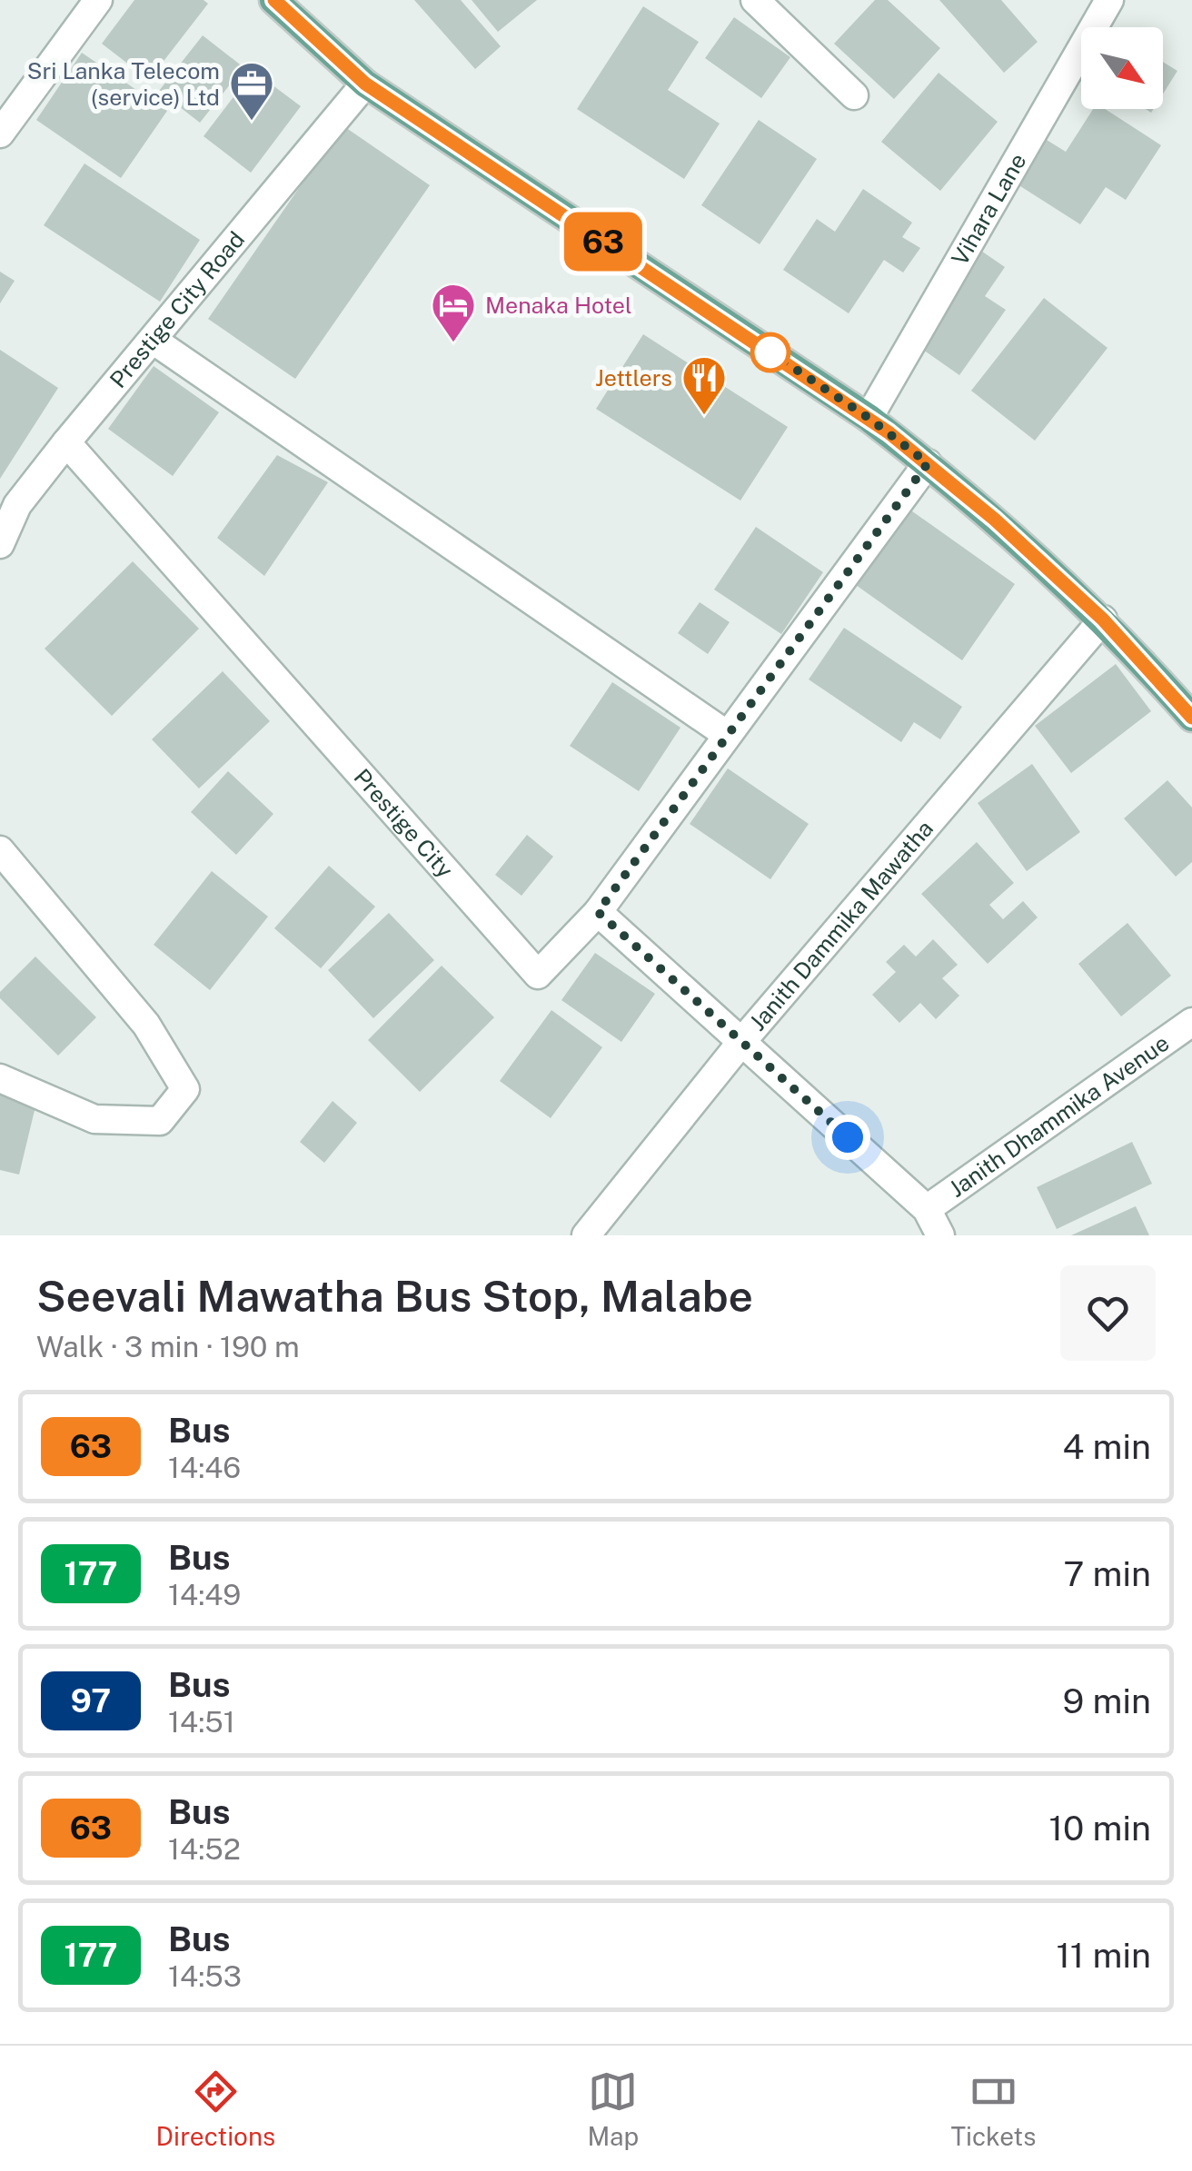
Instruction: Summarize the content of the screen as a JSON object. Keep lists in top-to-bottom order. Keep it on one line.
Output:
{"streets":{"street":["Vihara Lane","Prestige City Road","Prestige City","Janith Dammika Mawatha","Janith Dhammika Avenue"]},"crossings":[["Prestige City Road","Prestige City"]],"places":{"office":["Sri Lanka Telecom (service) Ltd"],"hotel":["Menaka Hotel"],"restaurant":["Jettlers"]},"lines":["bus line 63"],"north":"bottom right","page":{"on_map":"63","heading":["Seevali Mawatha Bus Stop, Malabe","Walk · 3 min · 190 m"],"list":[{"mark":"63","name":"Bus","note":"14:46","value":"4 min"},{"mark":"177","name":"Bus","note":"14:49","value":"7 min"},{"mark":"97","name":"Bus","note":"14:51","value":"9 min"},{"mark":"63","name":"Bus","note":"14:52","value":"10 min"},{"mark":"177","name":"Bus","note":"14:53","value":"11 min"}],"tabs":["Directions","Map","Tickets"]}}
